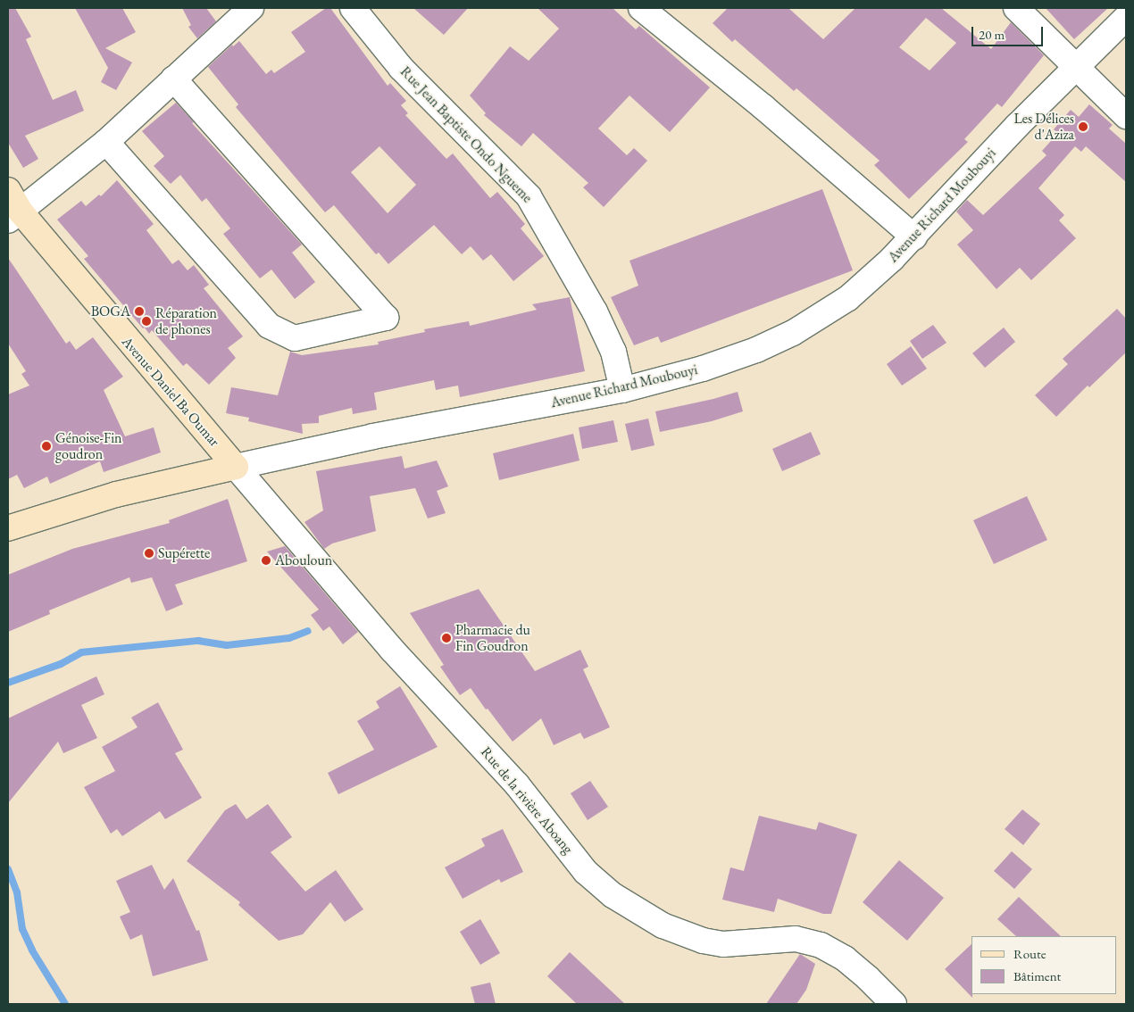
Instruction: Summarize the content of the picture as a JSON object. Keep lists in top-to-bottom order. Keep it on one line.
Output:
{"streets":{"main road":["Avenue Daniel Ba Oumar"],"street":["Rue Jean Baptiste Ondo Ngueme","Avenue Richard Moubouyi","Rue de la rivière Aboang"]},"crossings":[["Rue Jean Baptiste Ondo Ngueme","Avenue Richard Moubouyi"],["Avenue Richard Moubouyi","Avenue Daniel Ba Oumar"],["Avenue Richard Moubouyi","Rue de la rivière Aboang"],["Avenue Daniel Ba Oumar","Rue de la rivière Aboang"]],"places":["Les Délices d'Aziza","BOGA","Réparation de phones","Génoise-Fin goudron","Supérette","Abouloun","Pharmacie du Fin Goudron"],"legend":["Route","Bâtiment"],"scale_bar":"20 m"}
